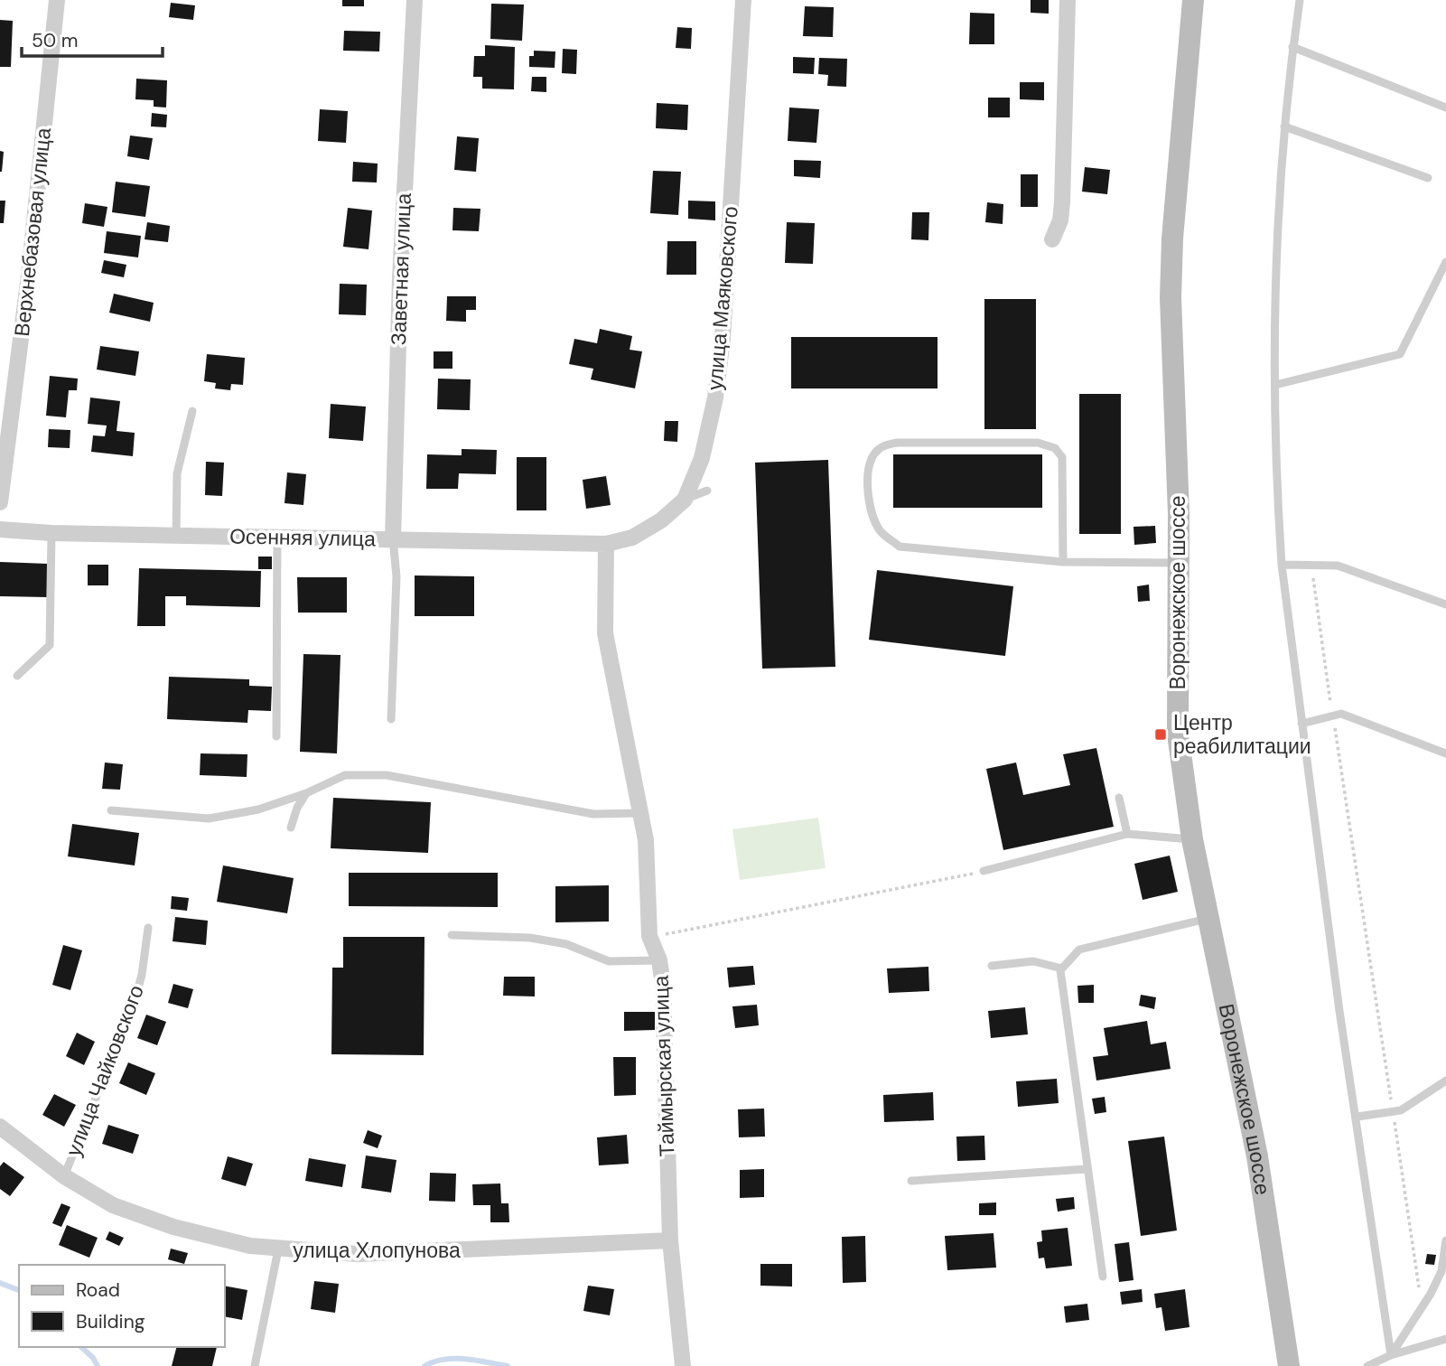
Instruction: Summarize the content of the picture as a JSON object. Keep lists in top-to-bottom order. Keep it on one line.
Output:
{"streets":{"main road":["Воронежское шоссе"],"street":["Верхнебазовая улица","Заветная улица","улица Маяковского","Осенняя улица","Таймырская улица","улица Хлопунова"],"lane":["улица Чайковского"]},"crossings":[["Заветная улица","Осенняя улица"],["улица Маяковского","Осенняя улица"],["улица Маяковского","Таймырская улица"],["Осенняя улица","Таймырская улица"],["Таймырская улица","улица Хлопунова"],["улица Чайковского","улица Хлопунова"]],"places":{"transit":["Центр реабилитации"]},"legend":["Road","Building"],"scale_bar":"50 m"}
